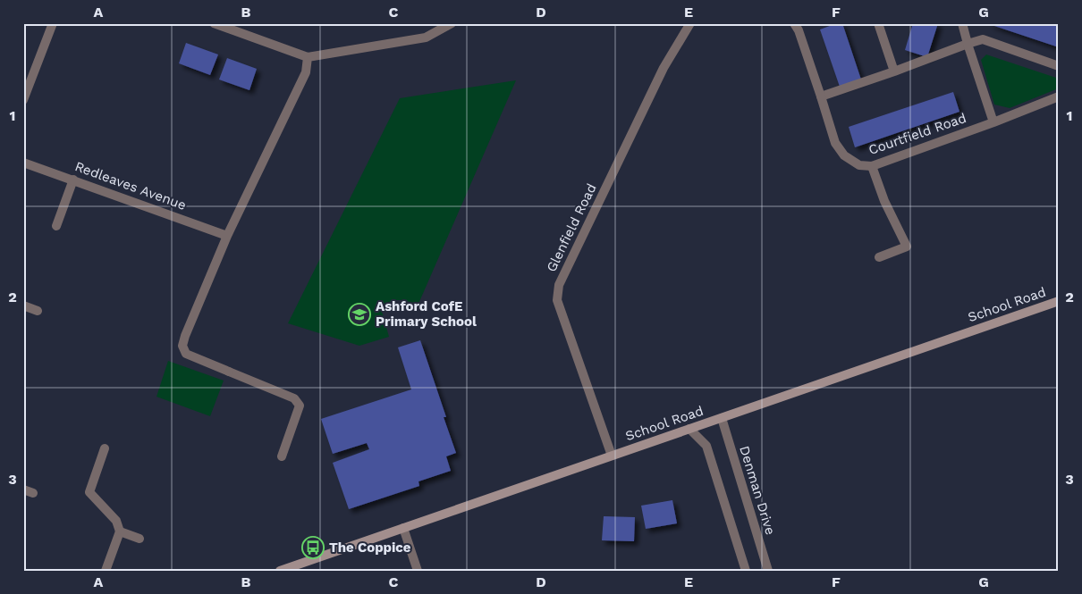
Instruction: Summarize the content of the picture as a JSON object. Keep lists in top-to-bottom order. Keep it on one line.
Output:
{"streets":{"main road":["School Road"],"street":["Courtfield Road","Redleaves Avenue","Glenfield Road","Denman Drive"]},"crossings":[["Glenfield Road","School Road"],["School Road","Denman Drive"]],"places":{"school or university":["Ashford CofE Primary School"],"bus stop":["The Coppice"]},"grid":{"columns":["A","B","C","D","E","F","G"],"rows":["1","2","3"]}}
